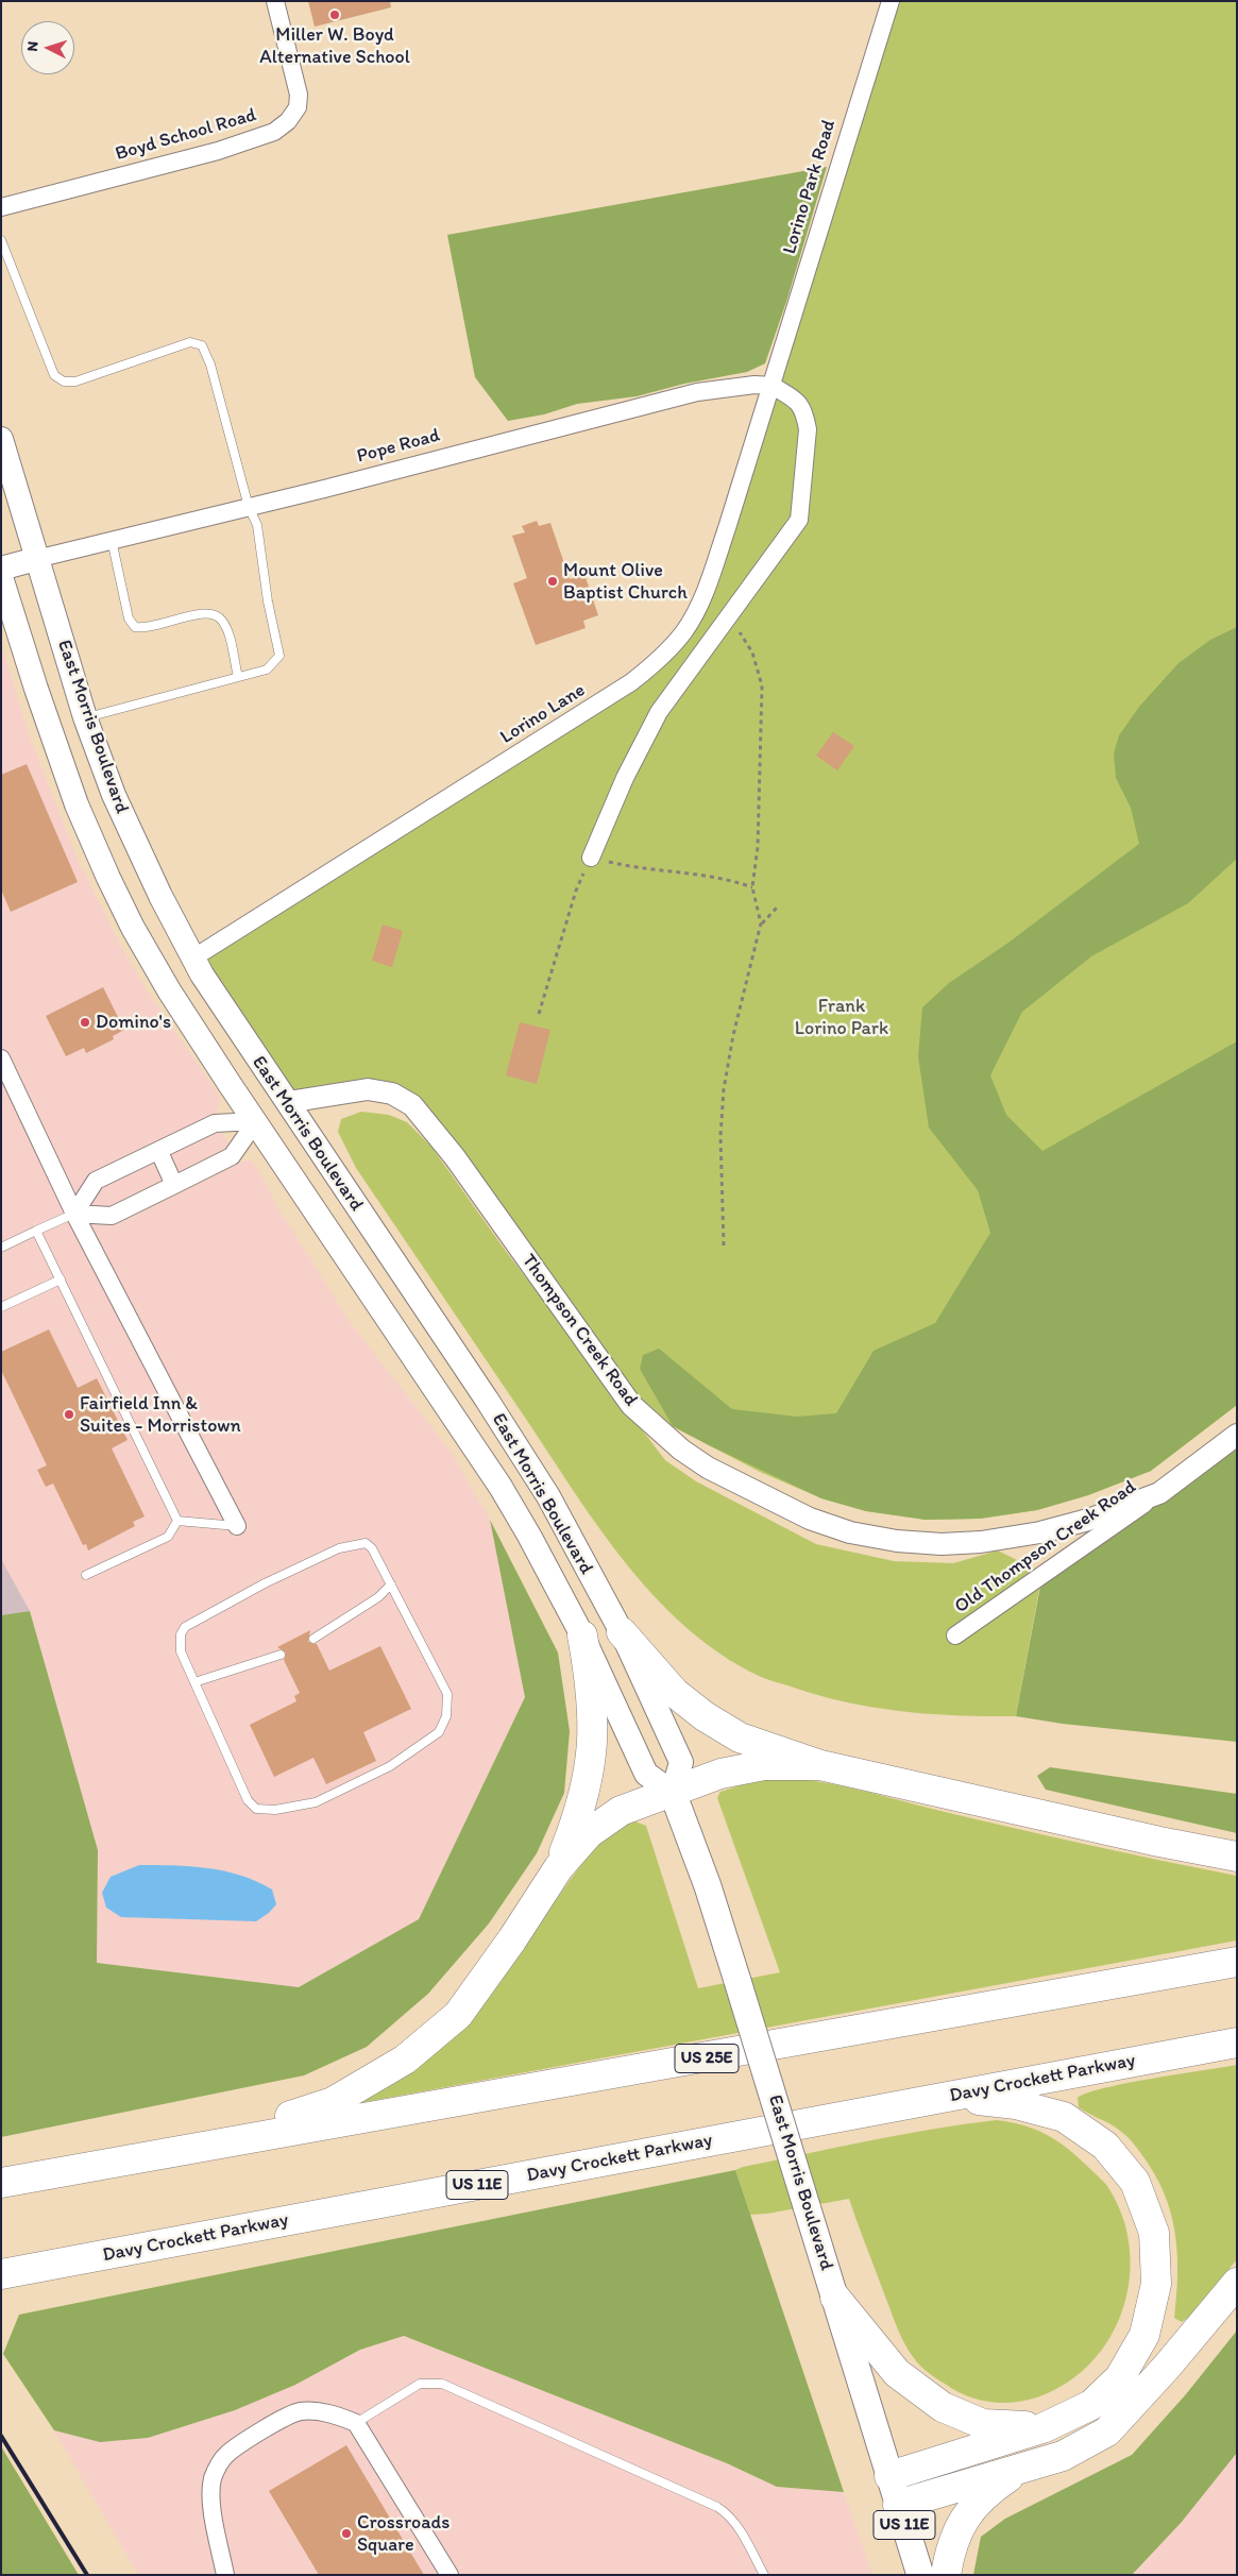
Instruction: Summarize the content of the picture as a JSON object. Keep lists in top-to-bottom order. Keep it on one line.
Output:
{"streets":{"highway":["US 25E","Davy Crockett Parkway","US 11E"],"main road":["East Morris Boulevard"],"street":["Boyd School Road","Lorino Park Road","Pope Road","Lorino Lane","Thompson Creek Road","Old Thompson Creek Road"]},"crossings":[["Lorino Park Road","Pope Road"],["Lorino Park Road","Lorino Lane"],["Pope Road","Lorino Lane"],["Pope Road","East Morris Boulevard"],["Lorino Lane","East Morris Boulevard"],["East Morris Boulevard","Thompson Creek Road"],["Thompson Creek Road","Old Thompson Creek Road"]],"parks":["Frank Lorino Park"],"places":["Miller W. Boyd Alternative School","Mount Olive Baptist Church","Domino's","Fairfield Inn & Suites - Morristown","Crossroads Square"],"north":"left"}
